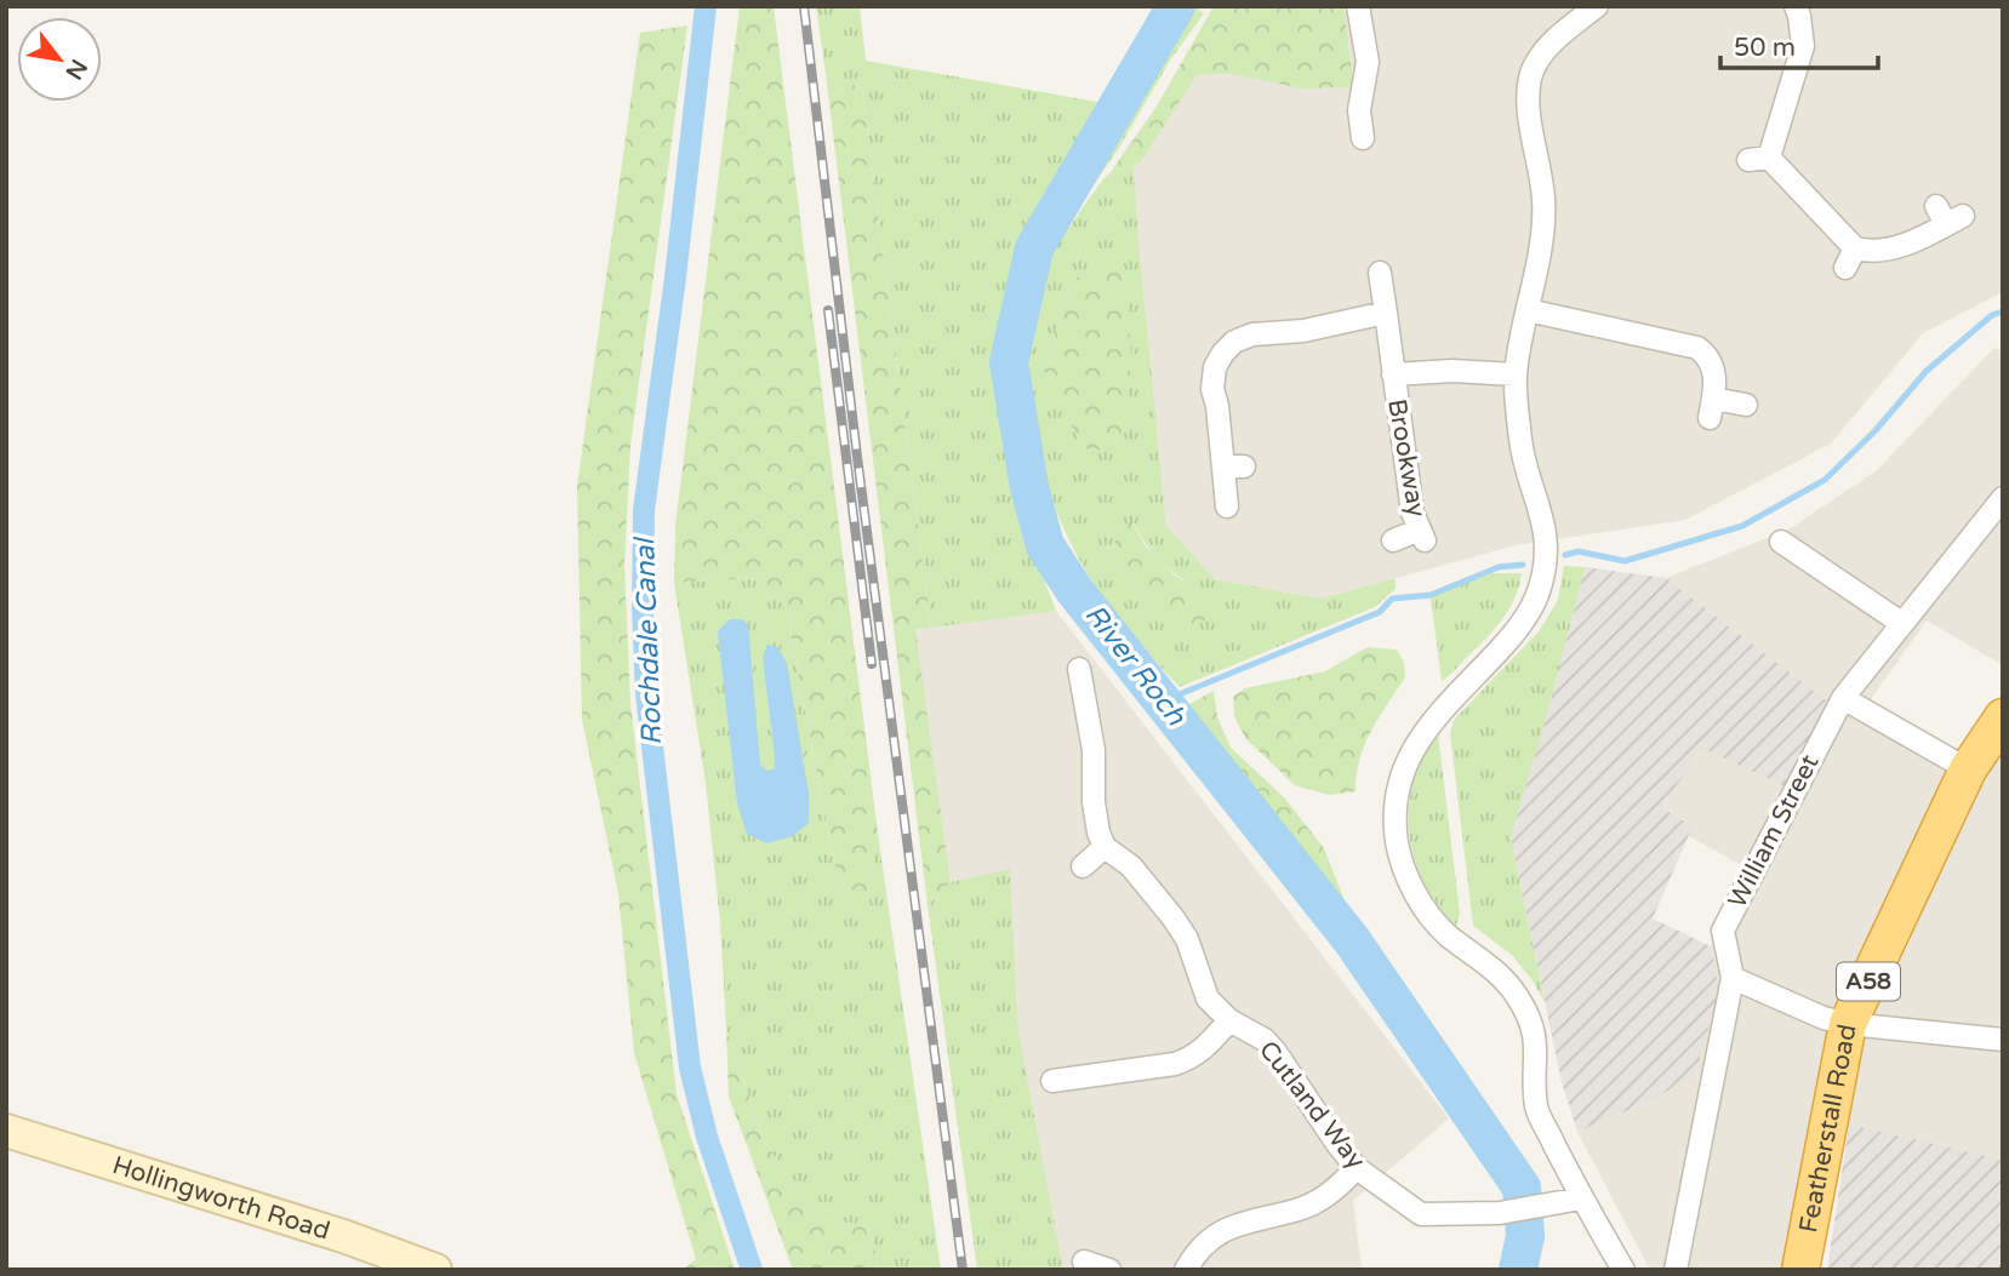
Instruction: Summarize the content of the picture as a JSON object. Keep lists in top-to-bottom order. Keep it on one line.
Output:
{"streets":{"highway":["A58","Featherstall Road"],"main road":["Hollingworth Road"],"street":["Brookway","William Street","Cutland Way"]},"water":["Rochdale Canal","River Roch"],"scale_bar":"50 m","north":"bottom right"}
